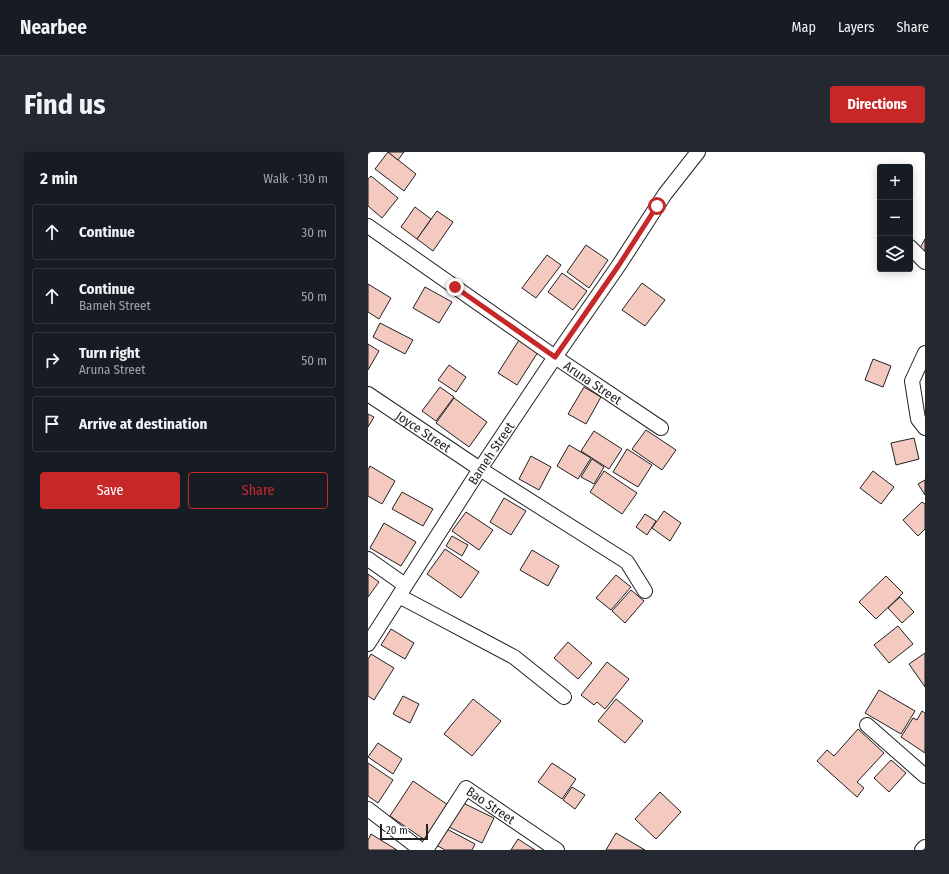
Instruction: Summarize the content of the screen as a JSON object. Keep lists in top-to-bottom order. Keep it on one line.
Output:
{"streets":{"street":["Aruna Street","Joyce Street","Bameh Street","Bao Street"]},"crossings":[["Aruna Street","Bameh Street"],["Joyce Street","Bameh Street"]],"scale_bar":"20 m","page":{"header":"Nearbee","nav":["Map","Layers","Share"],"buttons":["Directions",["Save","Share"]],"title":"Find us","heading":["2 min","Walk · 130 m"],"map_buttons":["+","−"],"list":[["Continue","30 m"],["Continue","Bameh Street","50 m"],["Turn right","Aruna Street","50 m"],"Arrive at destination"],"scale":"20 m"}}
